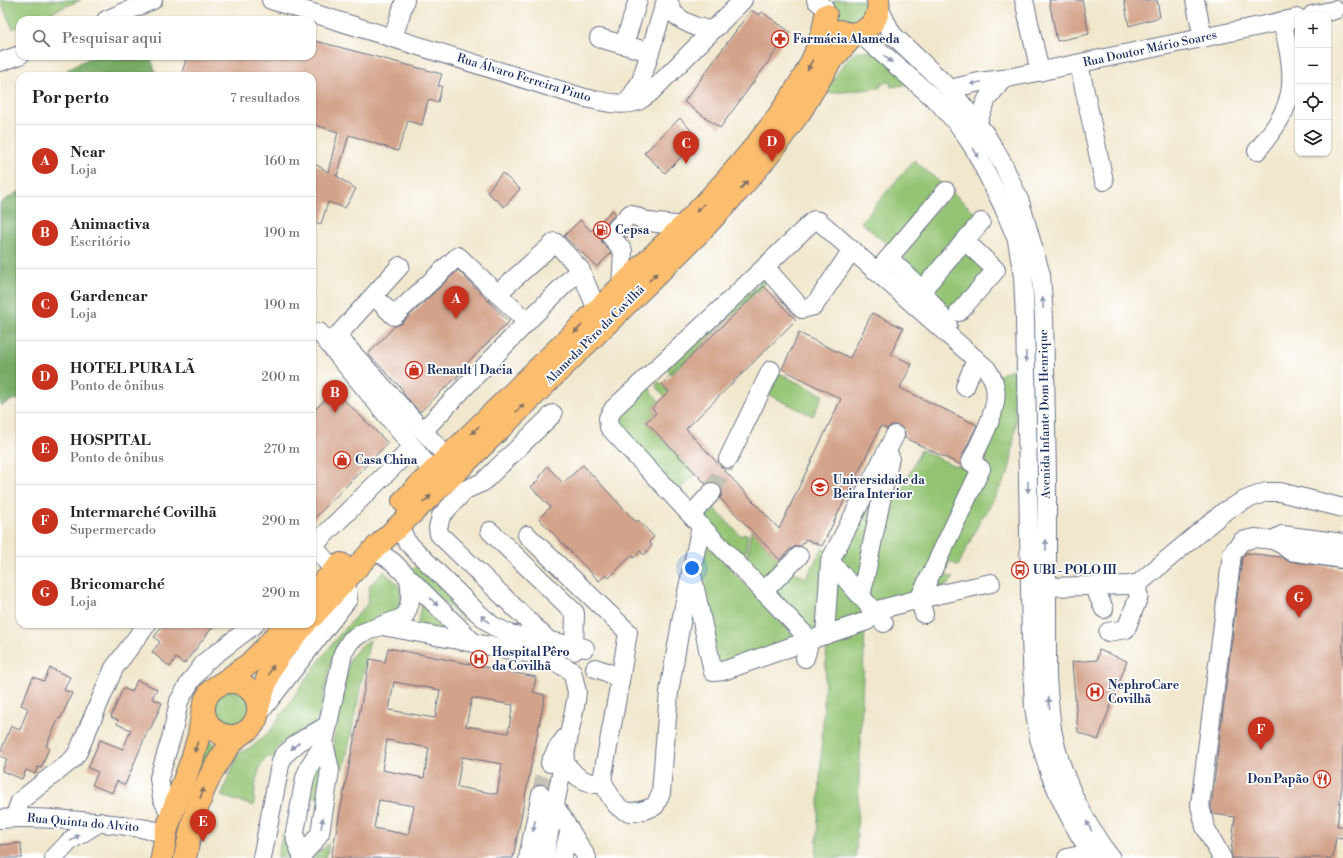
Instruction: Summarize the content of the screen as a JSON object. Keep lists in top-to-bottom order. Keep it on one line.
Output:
{"streets":{"main road":["Alameda Pêro da Covilhã"],"street":["Rua Doutor Mário Soares","Rua Álvaro Ferreira Pinto","Avenida Infante Dom Henrique","Rua Quinta do Alvito"]},"crossings":[["Rua Doutor Mário Soares","Avenida Infante Dom Henrique"],["Alameda Pêro da Covilhã","Avenida Infante Dom Henrique"]],"places":{"pharmacy":["Farmácia Alameda"],"fuel station":["Cepsa"],"shop":["Renault | Dacia","Casa China"],"school or university":["Universidade da Beira Interior"],"bus stop":["UBI - POLO III"],"hospital":["Hospital Pêro da Covilhã","NephroCare Covilhã"],"restaurant":["Don Papão"]},"page":{"map_buttons":["+","−"],"search":"Pesquisar aqui","heading":["Por perto","7 resultados"],"list":[{"mark":"A","name":"Ncar","note":"Loja","value":"160 m"},{"mark":"B","name":"Animactiva","note":"Escritório","value":"190 m"},{"mark":"C","name":"Gardencar","note":"Loja","value":"190 m"},{"mark":"D","name":"HOTEL PURA LÃ","note":"Ponto de ônibus","value":"200 m"},{"mark":"E","name":"HOSPITAL","note":"Ponto de ônibus","value":"270 m"},{"mark":"F","name":"Intermarché Covilhã","note":"Supermercado","value":"290 m"},{"mark":"G","name":"Bricomarché","note":"Loja","value":"290 m"}],"pins":["D","C","A","B","G","F","E"]}}
